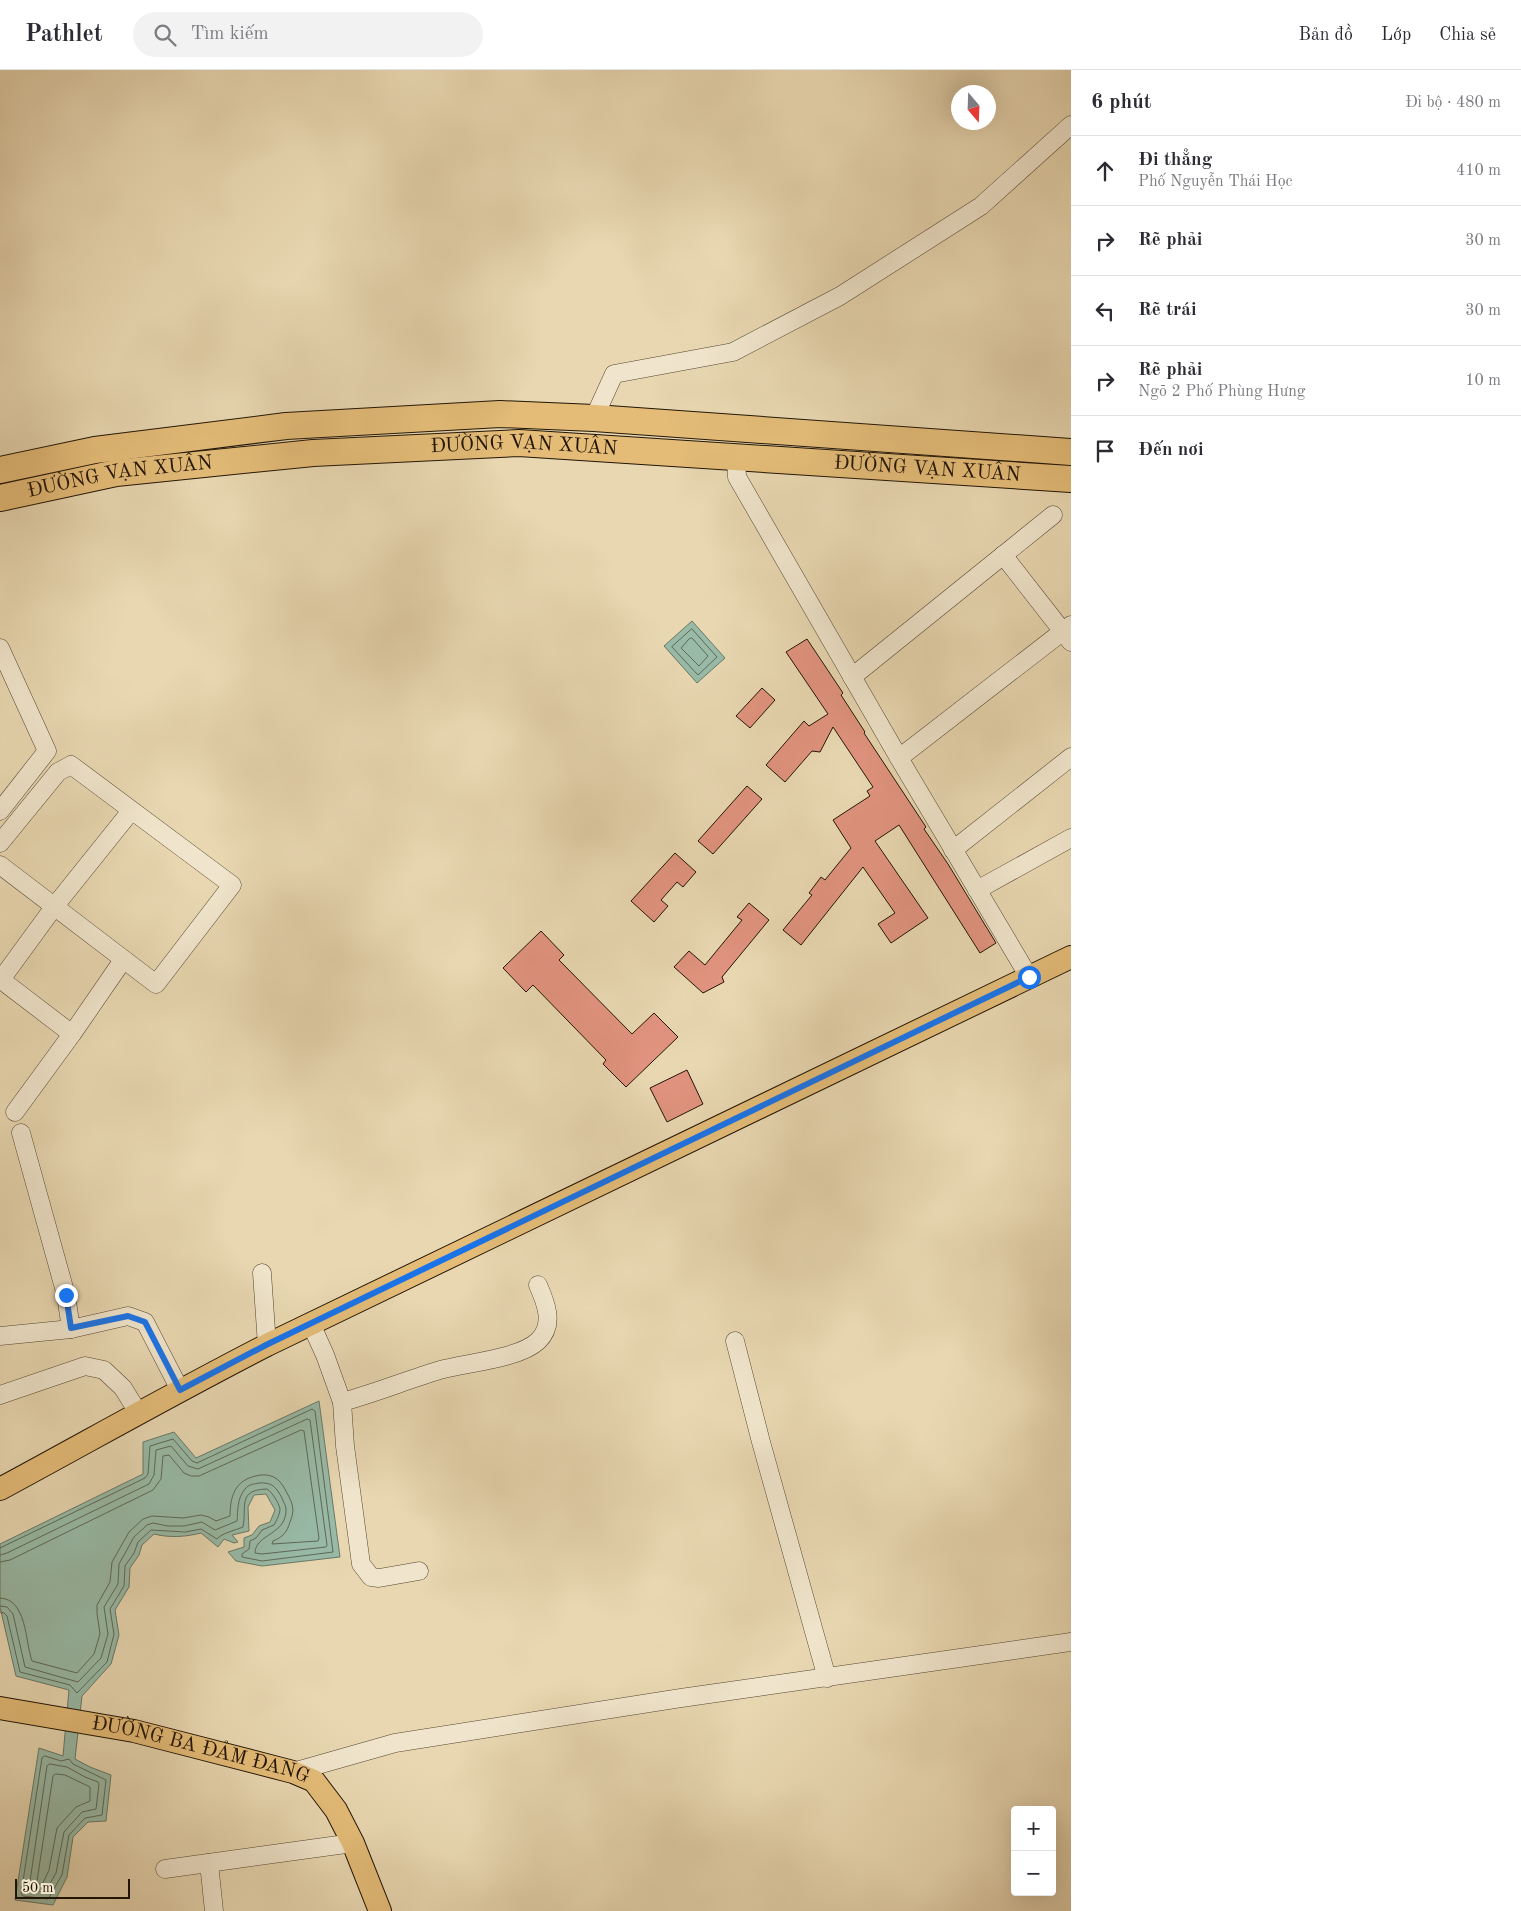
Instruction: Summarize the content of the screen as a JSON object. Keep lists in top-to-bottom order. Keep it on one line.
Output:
{"streets":{"highway":["ĐƯỜNG VẠN XUÂN"],"main road":["ĐƯỜNG BA ĐẢM ĐANG"]},"scale_bar":"50 m","north":"bottom","page":{"header":"Pathlet","search":"Tìm kiếm","nav":["Bản đồ","Lớp","Chia sẻ"],"heading":["6 phút","Đi bộ · 480 m"],"list":[["Đi thẳng","Phố Nguyễn Thái Học","410 m"],["Rẽ phải","30 m"],["Rẽ trái","30 m"],["Rẽ phải","Ngõ 2 Phố Phùng Hưng","10 m"],"Đến nơi"],"map_buttons":["+","−"],"scale":"50 m"}}
